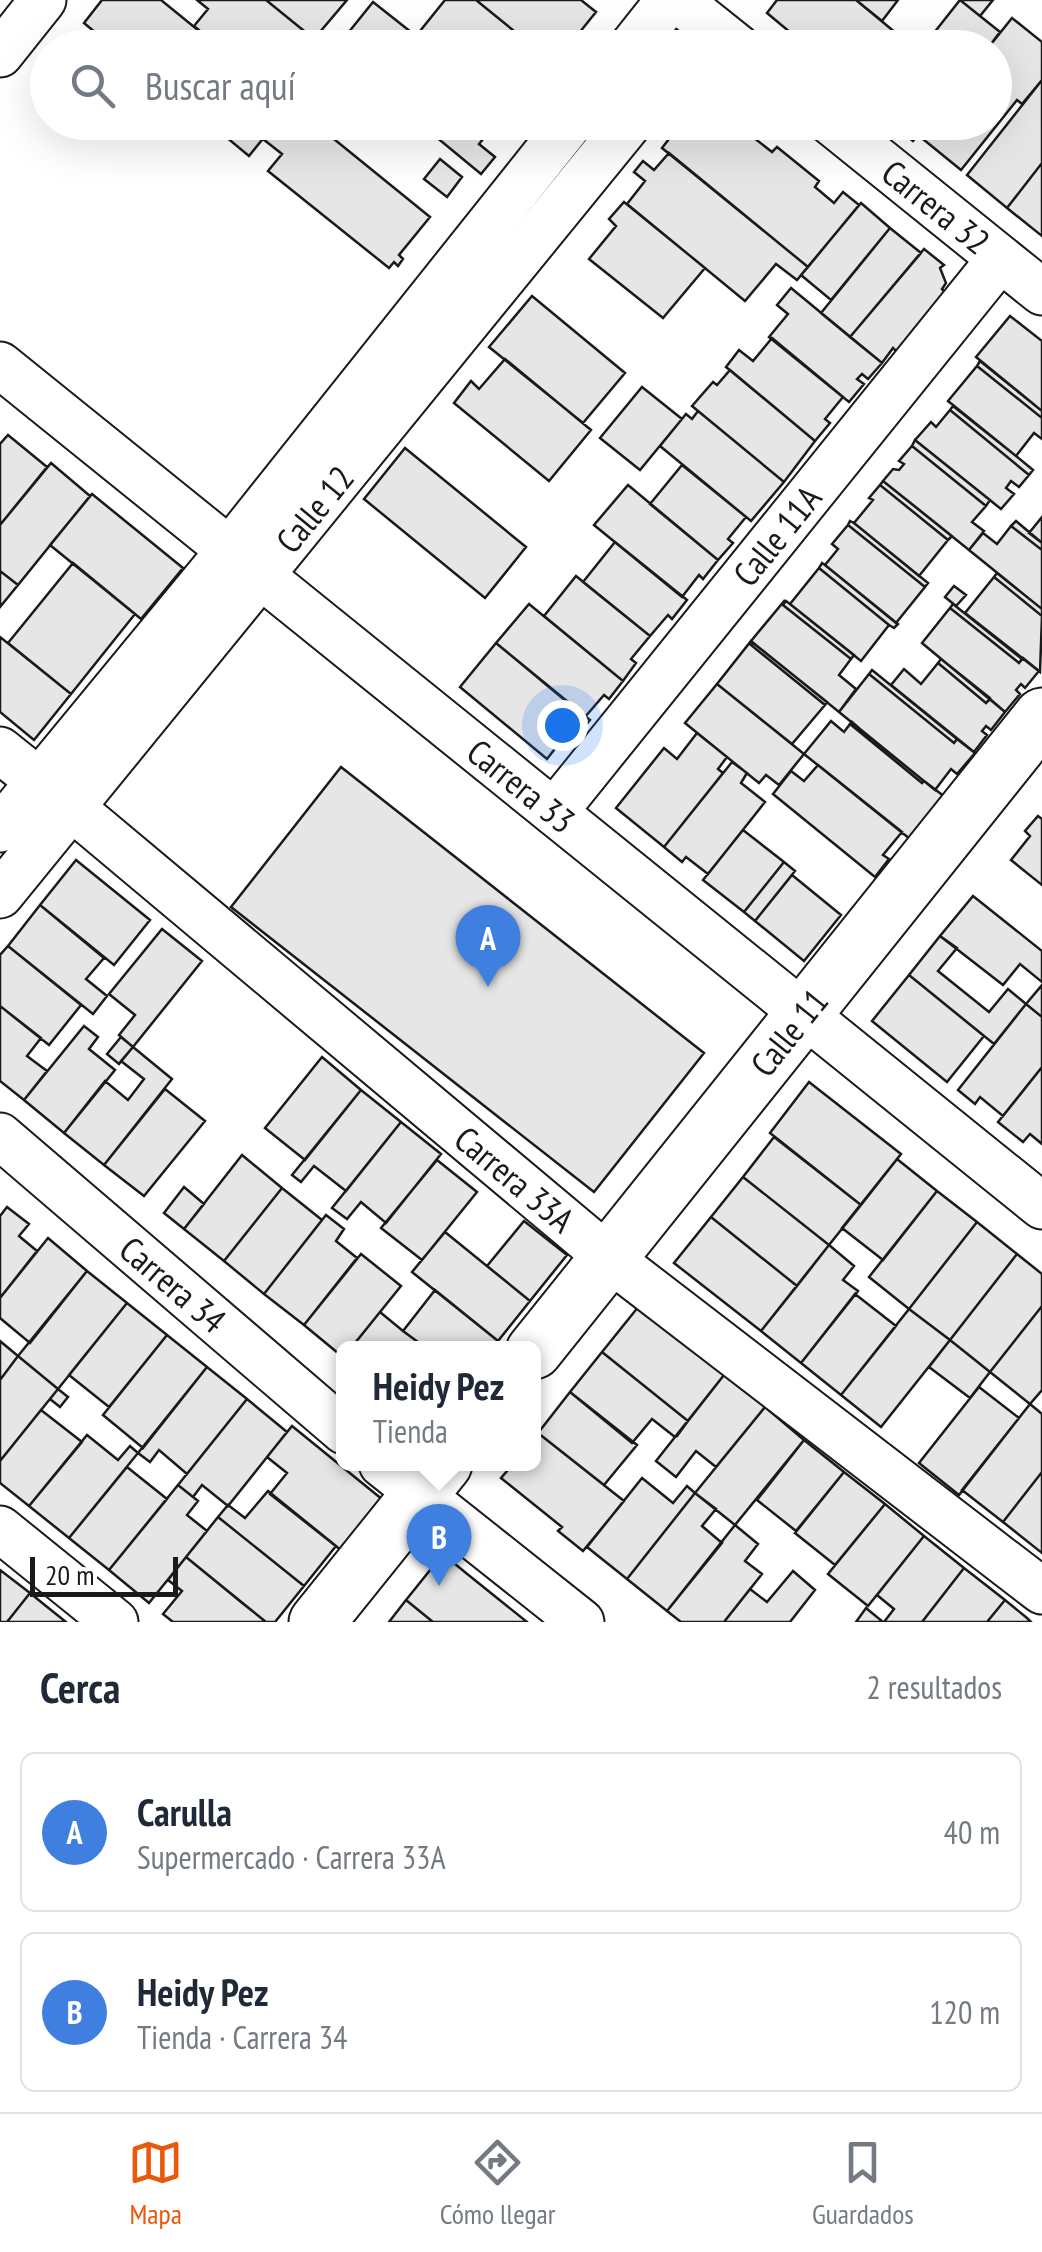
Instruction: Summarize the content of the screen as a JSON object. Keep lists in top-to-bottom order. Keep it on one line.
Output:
{"streets":{"street":["Carrera 32","Calle 12","Calle 11A","Carrera 33","Calle 11","Carrera 33A","Carrera 34"]},"crossings":[["Carrera 32","Calle 11A"],["Calle 12","Carrera 33"],["Calle 12","Carrera 33A"],["Calle 11A","Carrera 33"],["Carrera 33","Calle 11"],["Calle 11","Carrera 33A"]],"scale_bar":"20 m","page":{"search":"Buscar aquí","pins":["A","B"],"popup":["Heidy Pez","Tienda"],"scale":"20 m","heading":["Cerca","2 resultados"],"list":[{"mark":"A","name":"Carulla","note":"Supermercado · Carrera 33A","value":"40 m"},{"mark":"B","name":"Heidy Pez","note":"Tienda · Carrera 34","value":"120 m"}],"nav":["Mapa","Cómo llegar","Guardados"]}}
